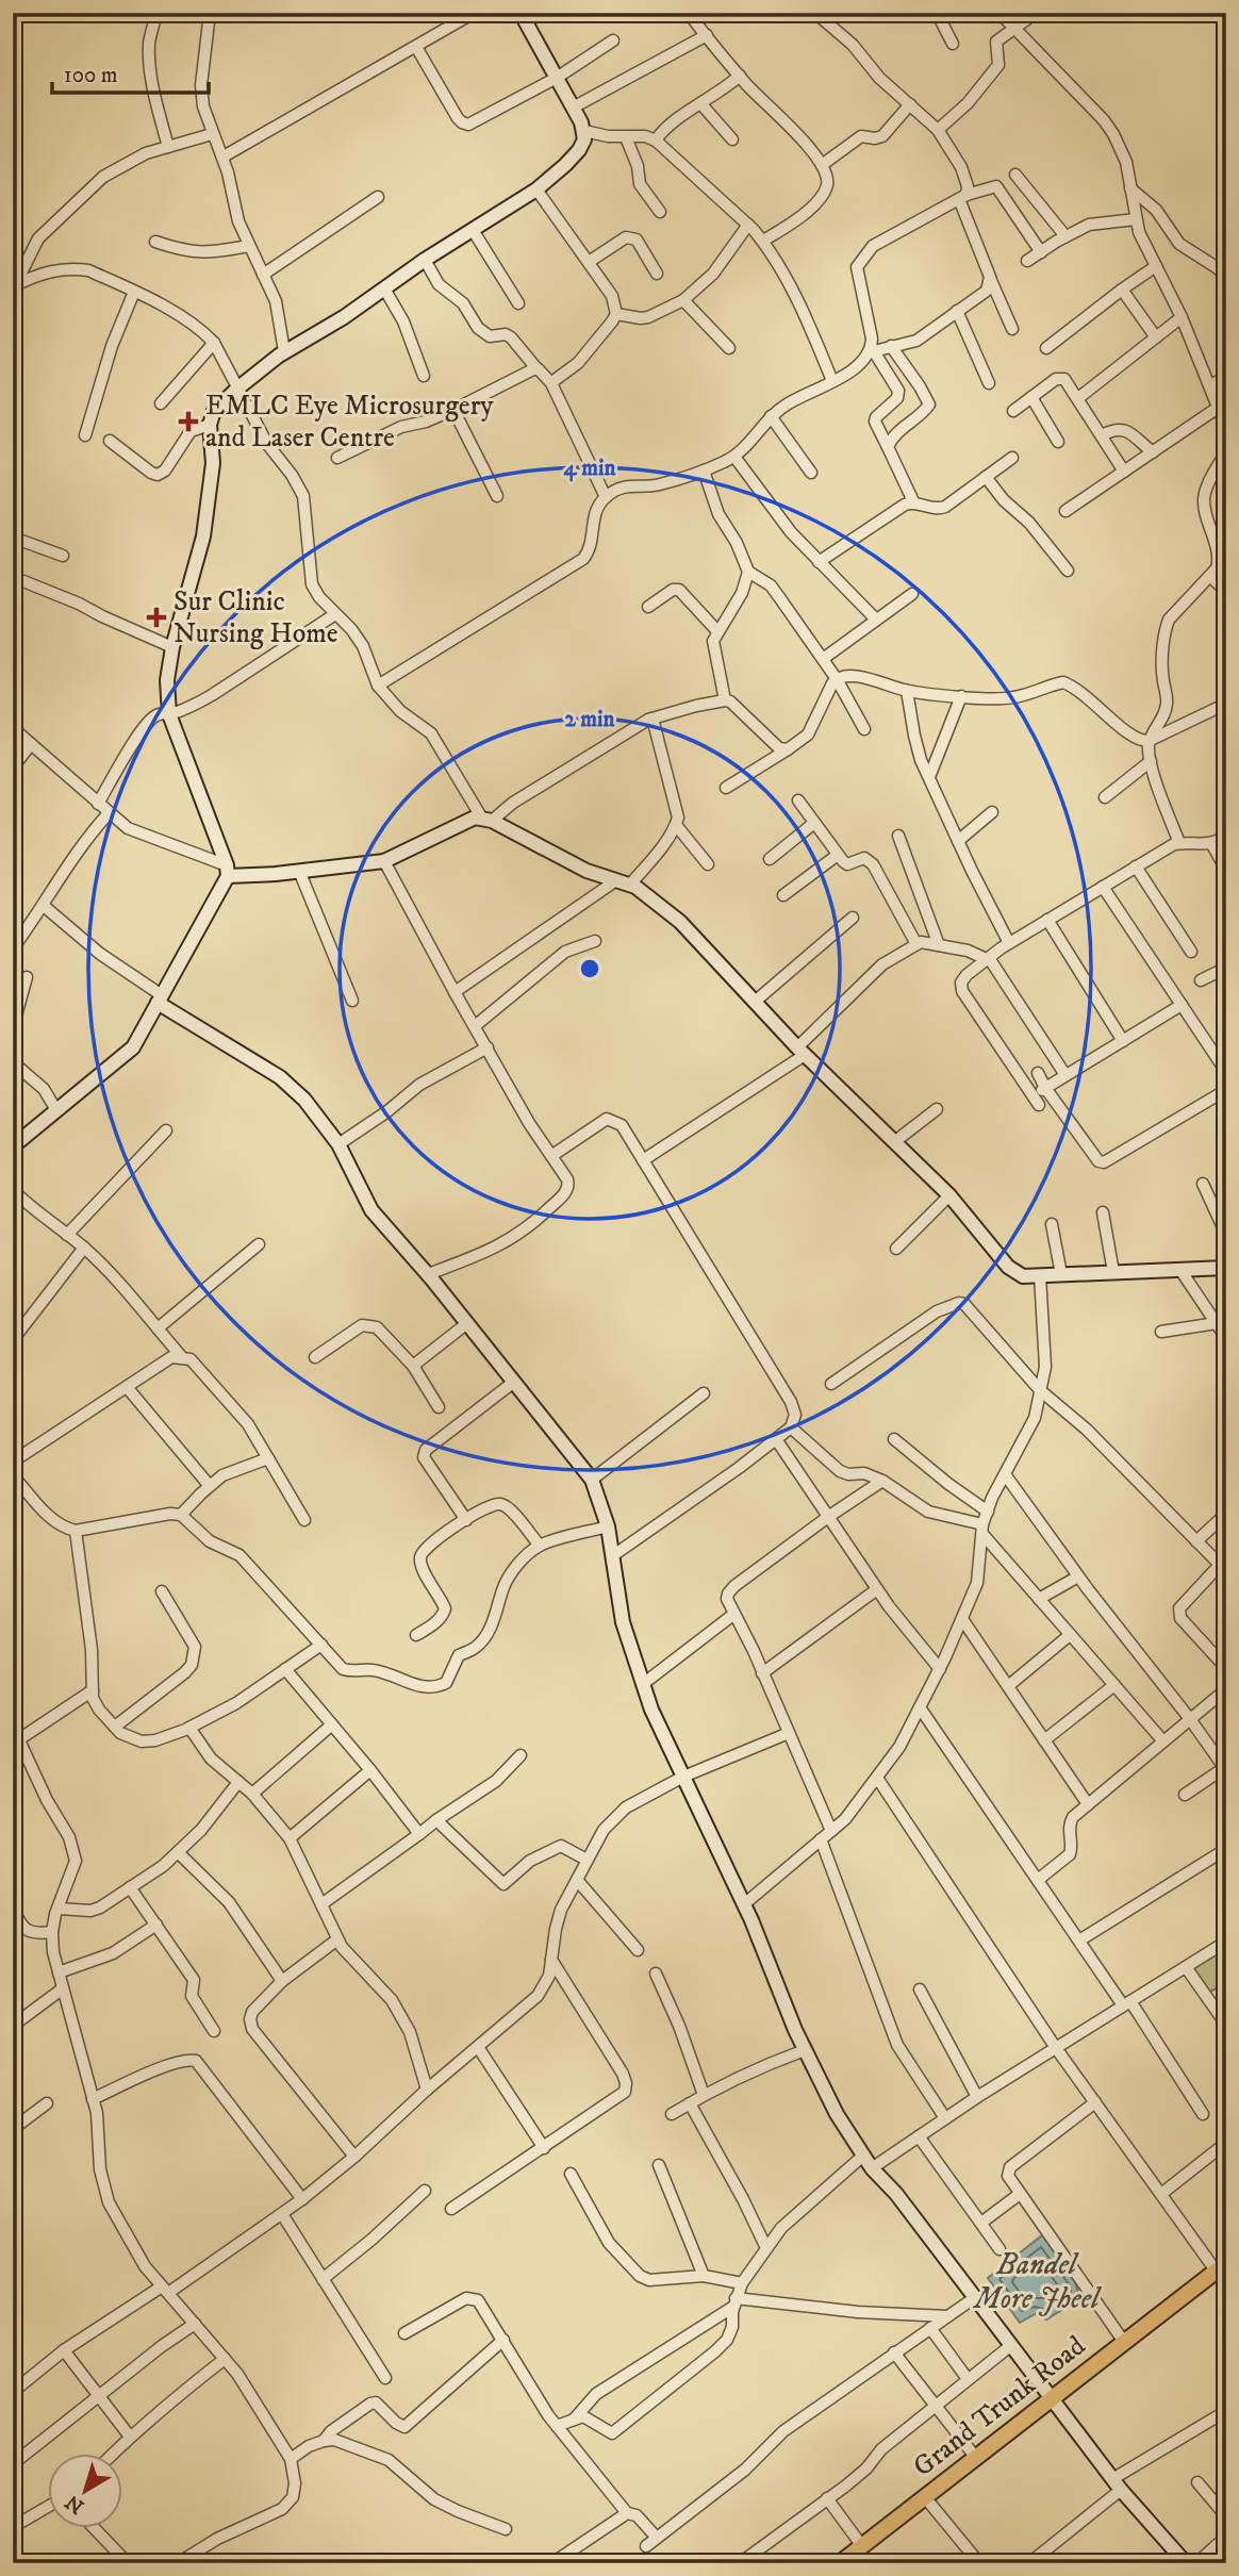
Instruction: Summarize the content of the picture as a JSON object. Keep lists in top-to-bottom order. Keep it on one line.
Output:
{"streets":{"main road":["Grand Trunk Road"]},"water":["Bandel More Jheel"],"places":{"health":["EMLC Eye Microsurgery and Laser Centre","Sur Clinic Nursing Home"]},"scale_bar":"100 m","north":"bottom left","rings":["4 min","2 min"]}
